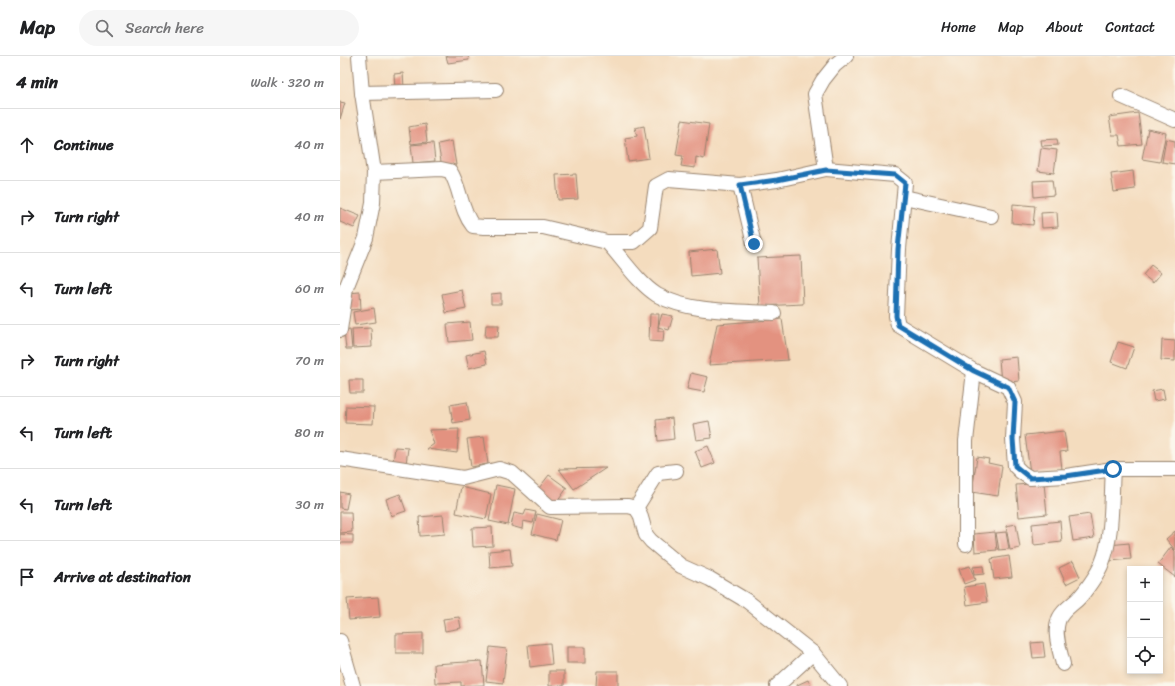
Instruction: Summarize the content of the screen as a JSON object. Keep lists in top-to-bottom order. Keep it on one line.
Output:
{"page":{"header":"Map","search":"Search here","nav":["Home","Map","About","Contact"],"heading":["4 min","Walk · 320 m"],"list":[["Continue","40 m"],["Turn right","40 m"],["Turn left","60 m"],["Turn right","70 m"],["Turn left","80 m"],["Turn left","30 m"],"Arrive at destination"],"map_buttons":["+","−"]}}
